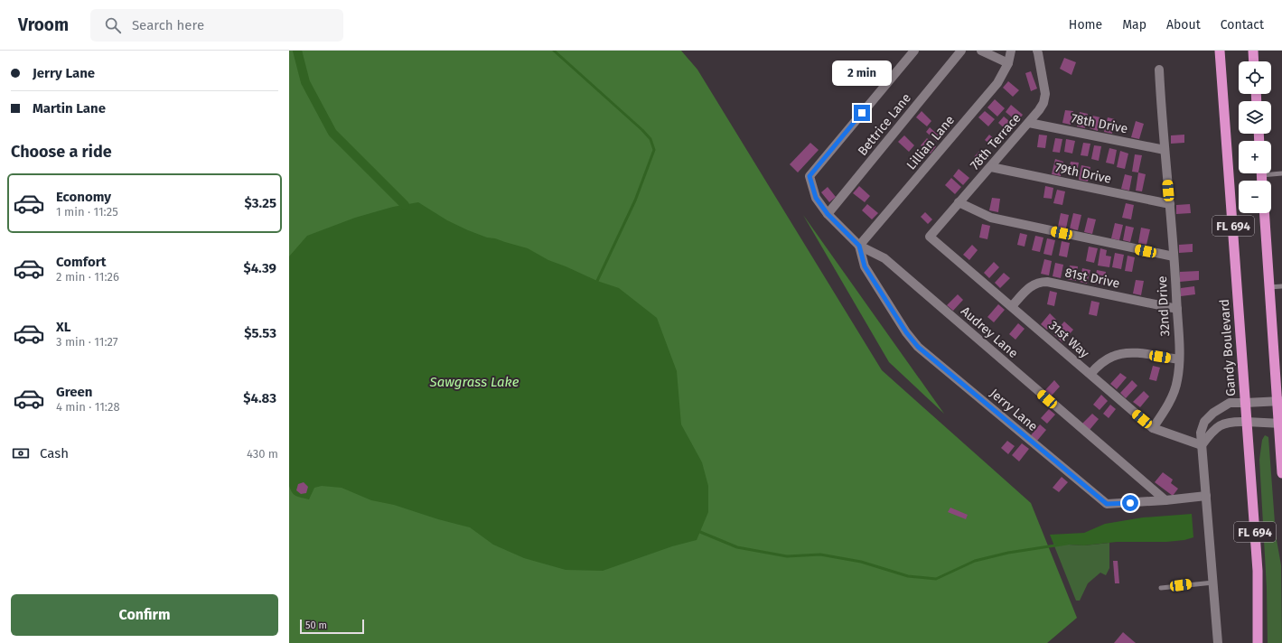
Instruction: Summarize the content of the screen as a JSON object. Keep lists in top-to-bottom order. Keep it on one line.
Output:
{"streets":{"highway":["FL 694","Gandy Boulevard"],"street":["78th Drive","Bettrice Lane","78th Terrace","Lillian Lane","79th Drive","81st Drive","32nd Drive","Audrey Lane","31st Way","Jerry Lane"]},"crossings":[["78th Drive","78th Terrace"],["78th Drive","32nd Drive"],["Bettrice Lane","Audrey Lane"],["78th Terrace","79th Drive"],["78th Terrace","31st Way"],["Lillian Lane","Audrey Lane"],["Lillian Lane","Jerry Lane"],["79th Drive","32nd Drive"],["81st Drive","32nd Drive"],["81st Drive","31st Way"],["32nd Drive","31st Way"],["Audrey Lane","Jerry Lane"]],"water":["Sawgrass Lake"],"scale_bar":"50 m","page":{"header":"Vroom","search":"Search here","nav":["Home","Map","About","Contact"],"banner":["Jerry Lane","Martin Lane"],"bubble":"2 min","map_buttons":["+","−"],"heading":"Choose a ride","list":[{"name":"Economy","note":"1 min · 11:25","value":"$3.25"},{"name":"Comfort","note":"2 min · 11:26","value":"$4.39"},{"name":"XL","note":"3 min · 11:27","value":"$5.53"},{"name":"Green","note":"4 min · 11:28","value":"$4.83"}],"pay":["Cash","430 m"],"buttons":"Confirm","scale":"50 m"}}
